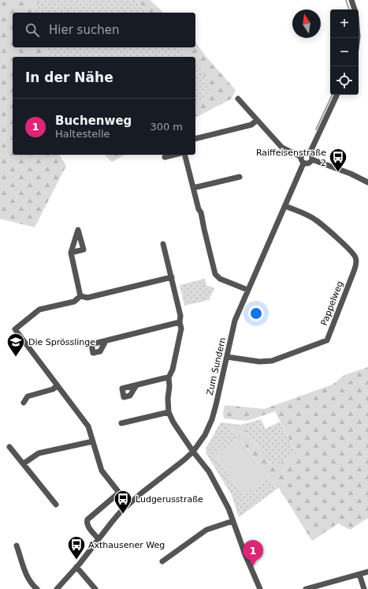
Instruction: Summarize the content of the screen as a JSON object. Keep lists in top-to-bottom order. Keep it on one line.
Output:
{"streets":{"street":["Pappelweg","Zum Sundern"]},"crossings":[["Pappelweg","Zum Sundern"]],"places":{"bus stop":["Raiffeisenstraße 2","Ludgerusstraße","Axthausener Weg"],"school or university":["Die Sprösslinge"]},"north":"top","page":{"map_buttons":["+","−"],"search":"Hier suchen","heading":"In der Nähe","list":[{"mark":"1","name":"Buchenweg","note":"Haltestelle","value":"300 m"}],"pins":"1"}}
